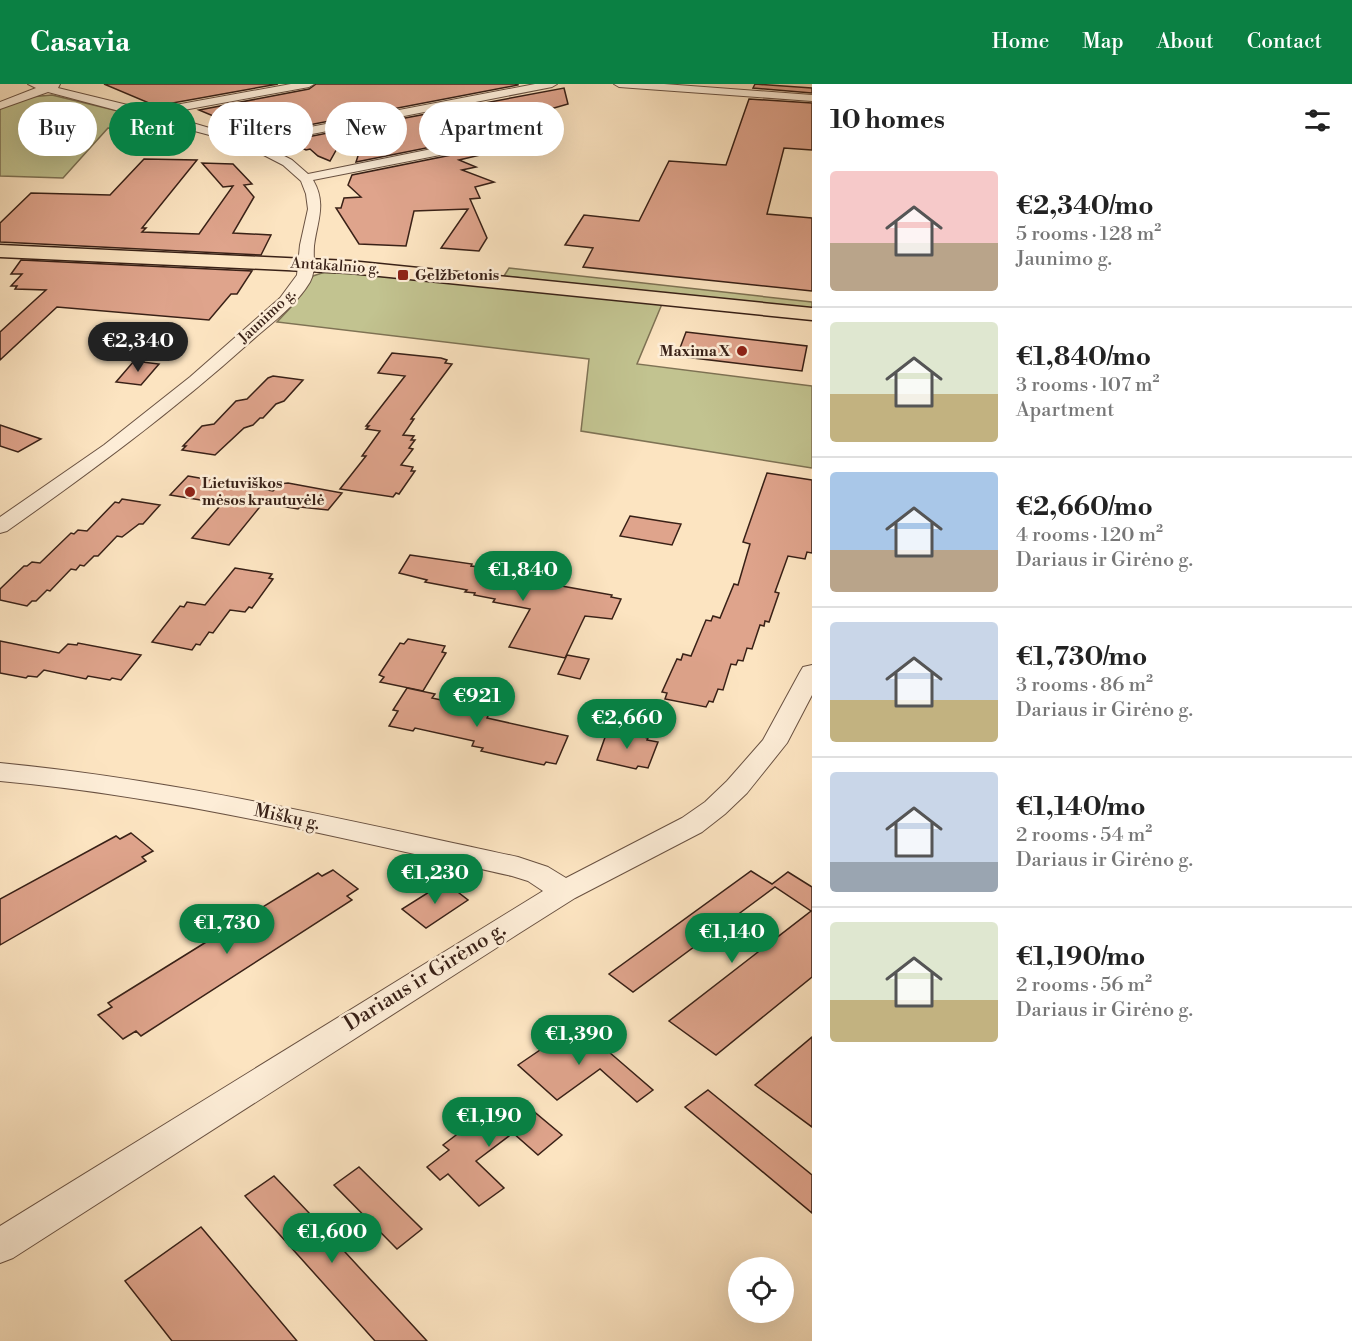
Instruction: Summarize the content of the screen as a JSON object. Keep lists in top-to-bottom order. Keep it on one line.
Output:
{"streets":{"main road":["Antakalnio g."],"street":["Jaunimo g.","Miškų g.","Dariaus ir Girėno g."]},"crossings":[["Antakalnio g.","Jaunimo g."],["Miškų g.","Dariaus ir Girėno g."]],"places":{"transit":["Gelžbetonis"],"other":["Maxima X","Lietuviškos mėsos krautuvėlė"]},"page":{"header":"Casavia","nav":["Home","Map","About","Contact"],"heading":"10 homes","chip":["Buy","Rent","Filters","New","Apartment"],"list":[{"name":"€2,340/mo","note":"5 rooms · 128 m² · Jaunimo g."},{"name":"€1,840/mo","note":"3 rooms · 107 m² · Apartment"},{"name":"€2,660/mo","note":"4 rooms · 120 m² · Dariaus ir Girėno g."},{"name":"€1,730/mo","note":"3 rooms · 86 m² · Dariaus ir Girėno g."},{"name":"€1,140/mo","note":"2 rooms · 54 m² · Dariaus ir Girėno g."},{"name":"€1,190/mo","note":"2 rooms · 56 m² · Dariaus ir Girėno g."}],"price":["€2,340","€1,840","€921","€2,660","€1,230","€1,730","€1,140","€1,390","€1,190","€1,600"]}}
